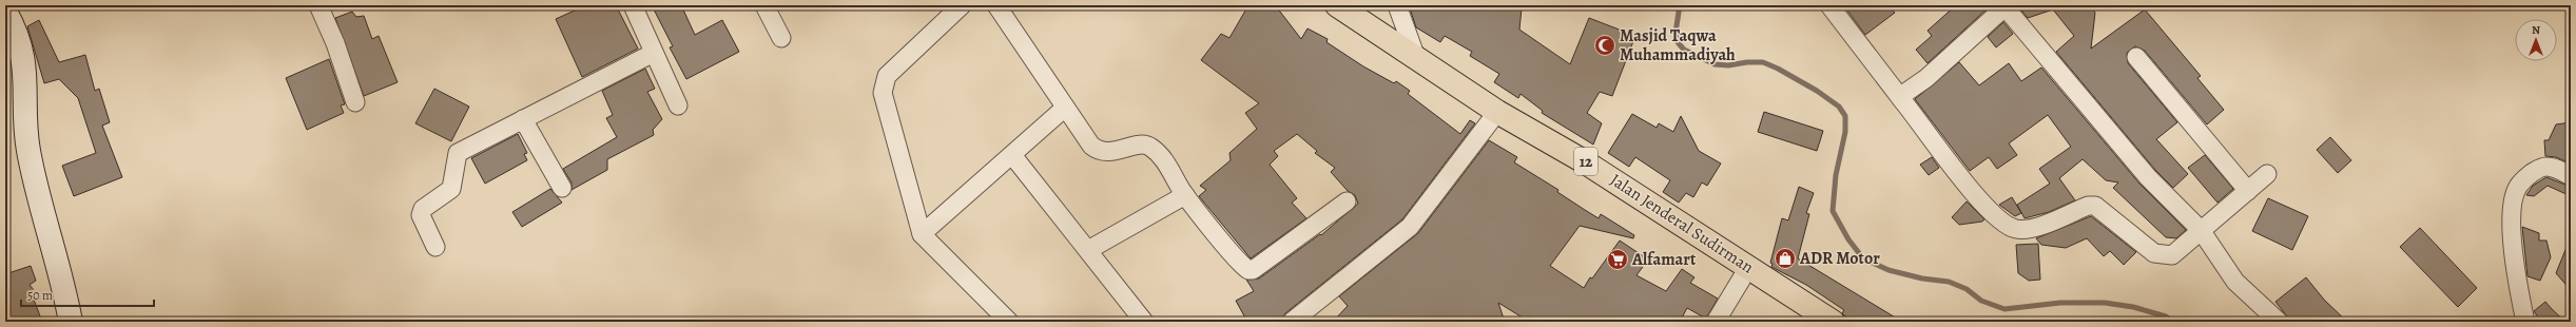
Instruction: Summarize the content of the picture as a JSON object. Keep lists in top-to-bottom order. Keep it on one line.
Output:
{"streets":{"highway":["12","Jalan Jenderal Sudirman"]},"places":{"mosque":["Masjid Taqwa Muhammadiyah"],"shop":["ADR Motor"],"supermarket":["Alfamart"]},"scale_bar":"50 m","north":"top"}
